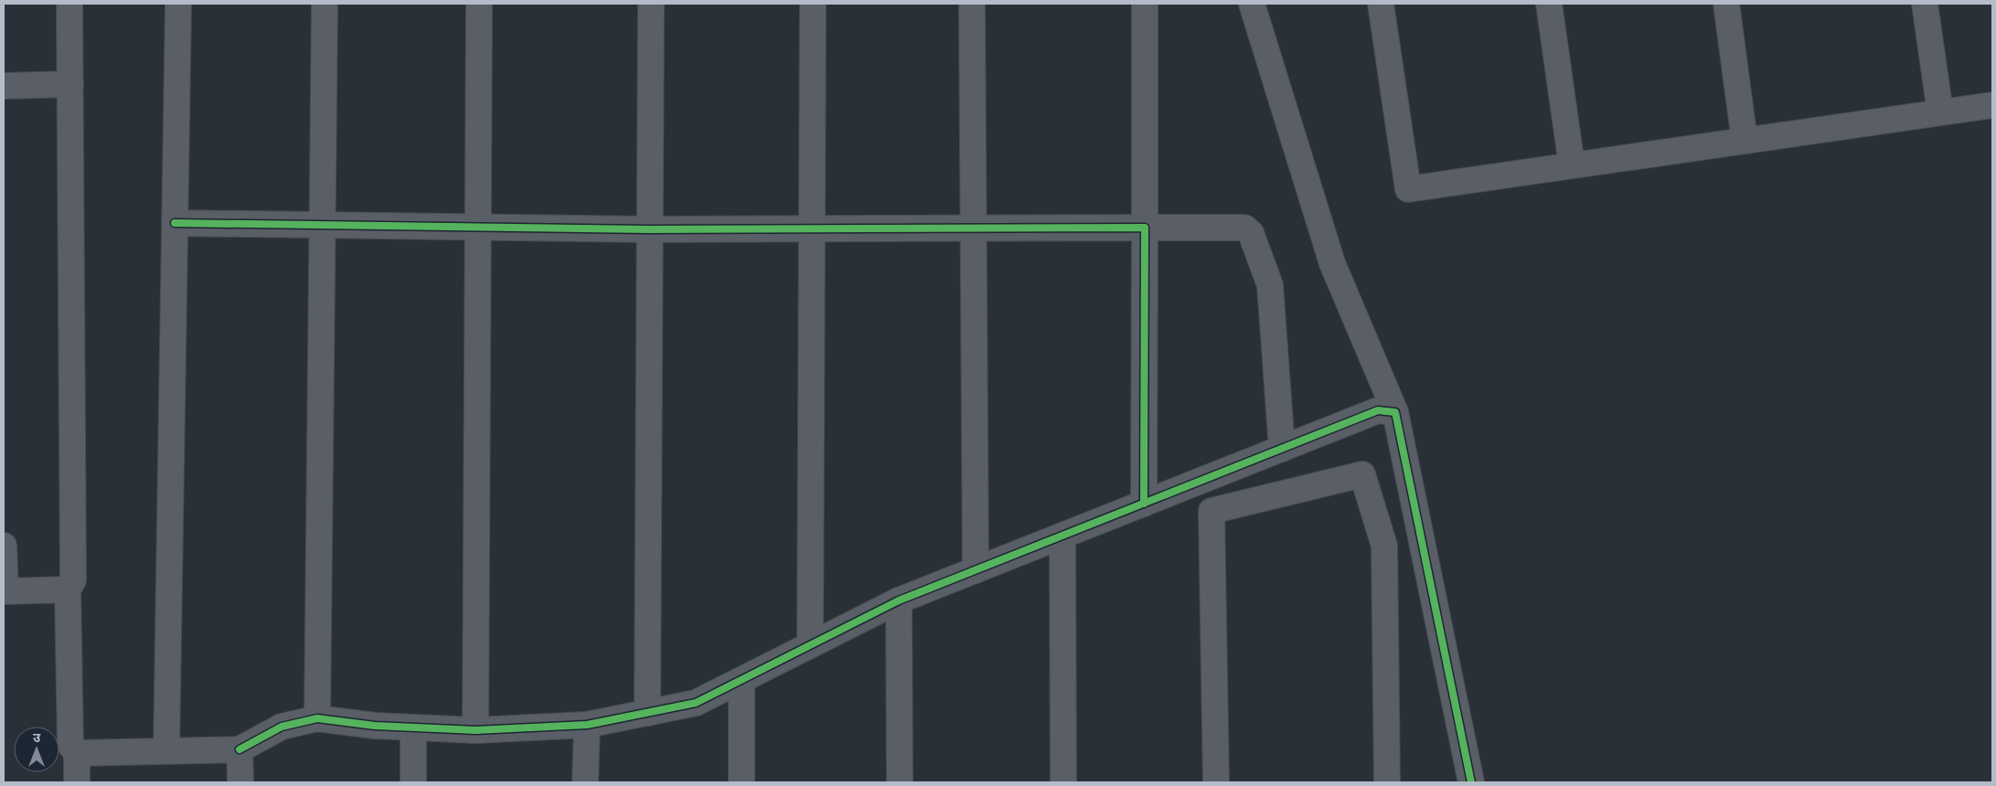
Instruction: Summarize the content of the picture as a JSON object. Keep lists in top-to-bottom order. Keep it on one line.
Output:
{"north":"top"}
